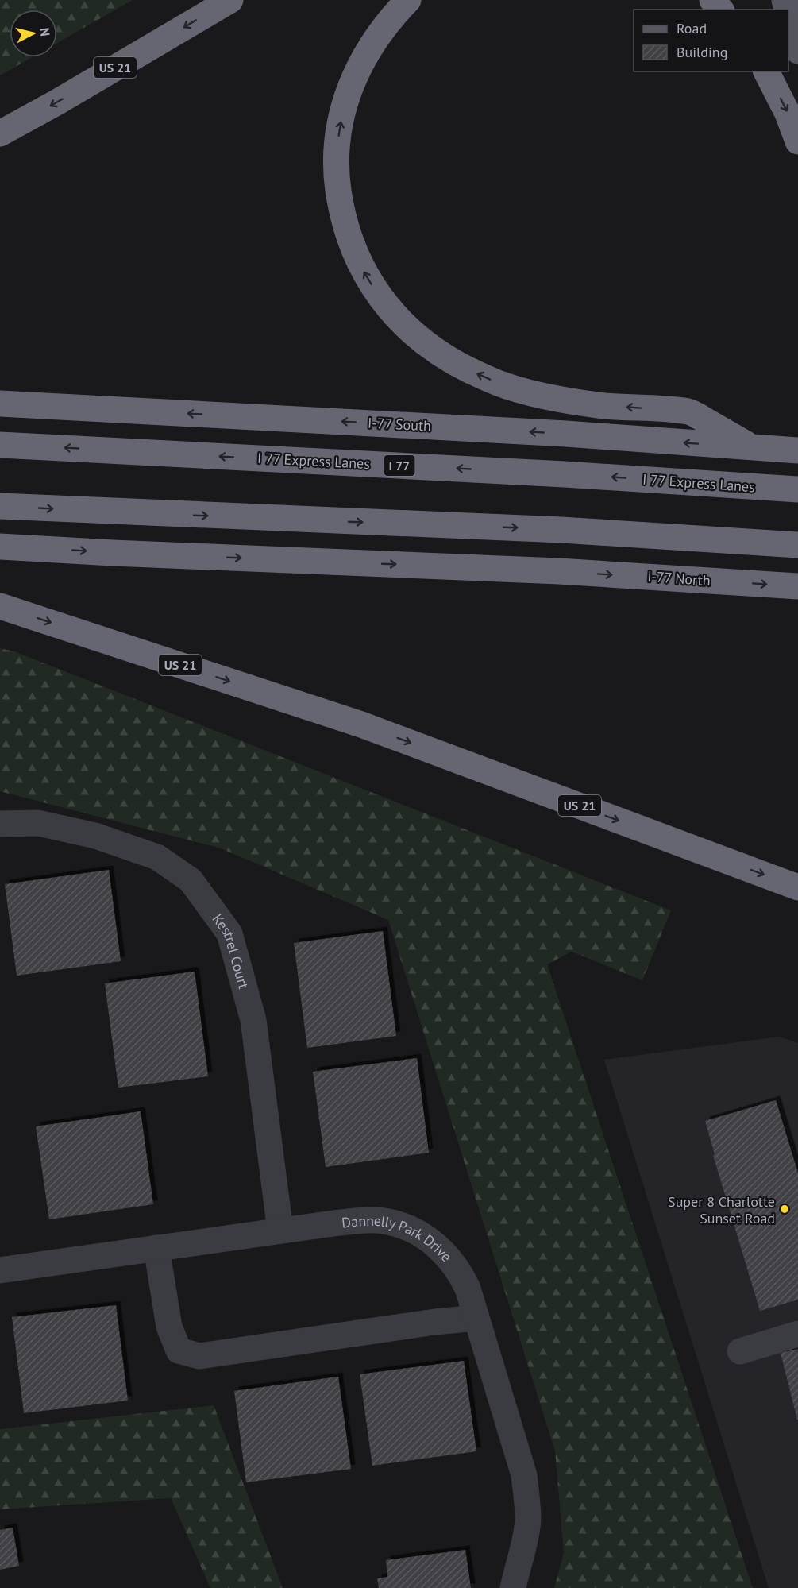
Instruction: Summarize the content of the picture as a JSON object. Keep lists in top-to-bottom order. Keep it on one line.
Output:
{"streets":{"highway":["US 21","I-77 South","I 77 Express Lanes","I 77","I-77 North"],"street":["Kestrel Court","Dannelly Park Drive"]},"crossings":[["Kestrel Court","Dannelly Park Drive"]],"places":["Super 8 Charlotte Sunset Road"],"legend":["Road","Building"],"north":"right"}
